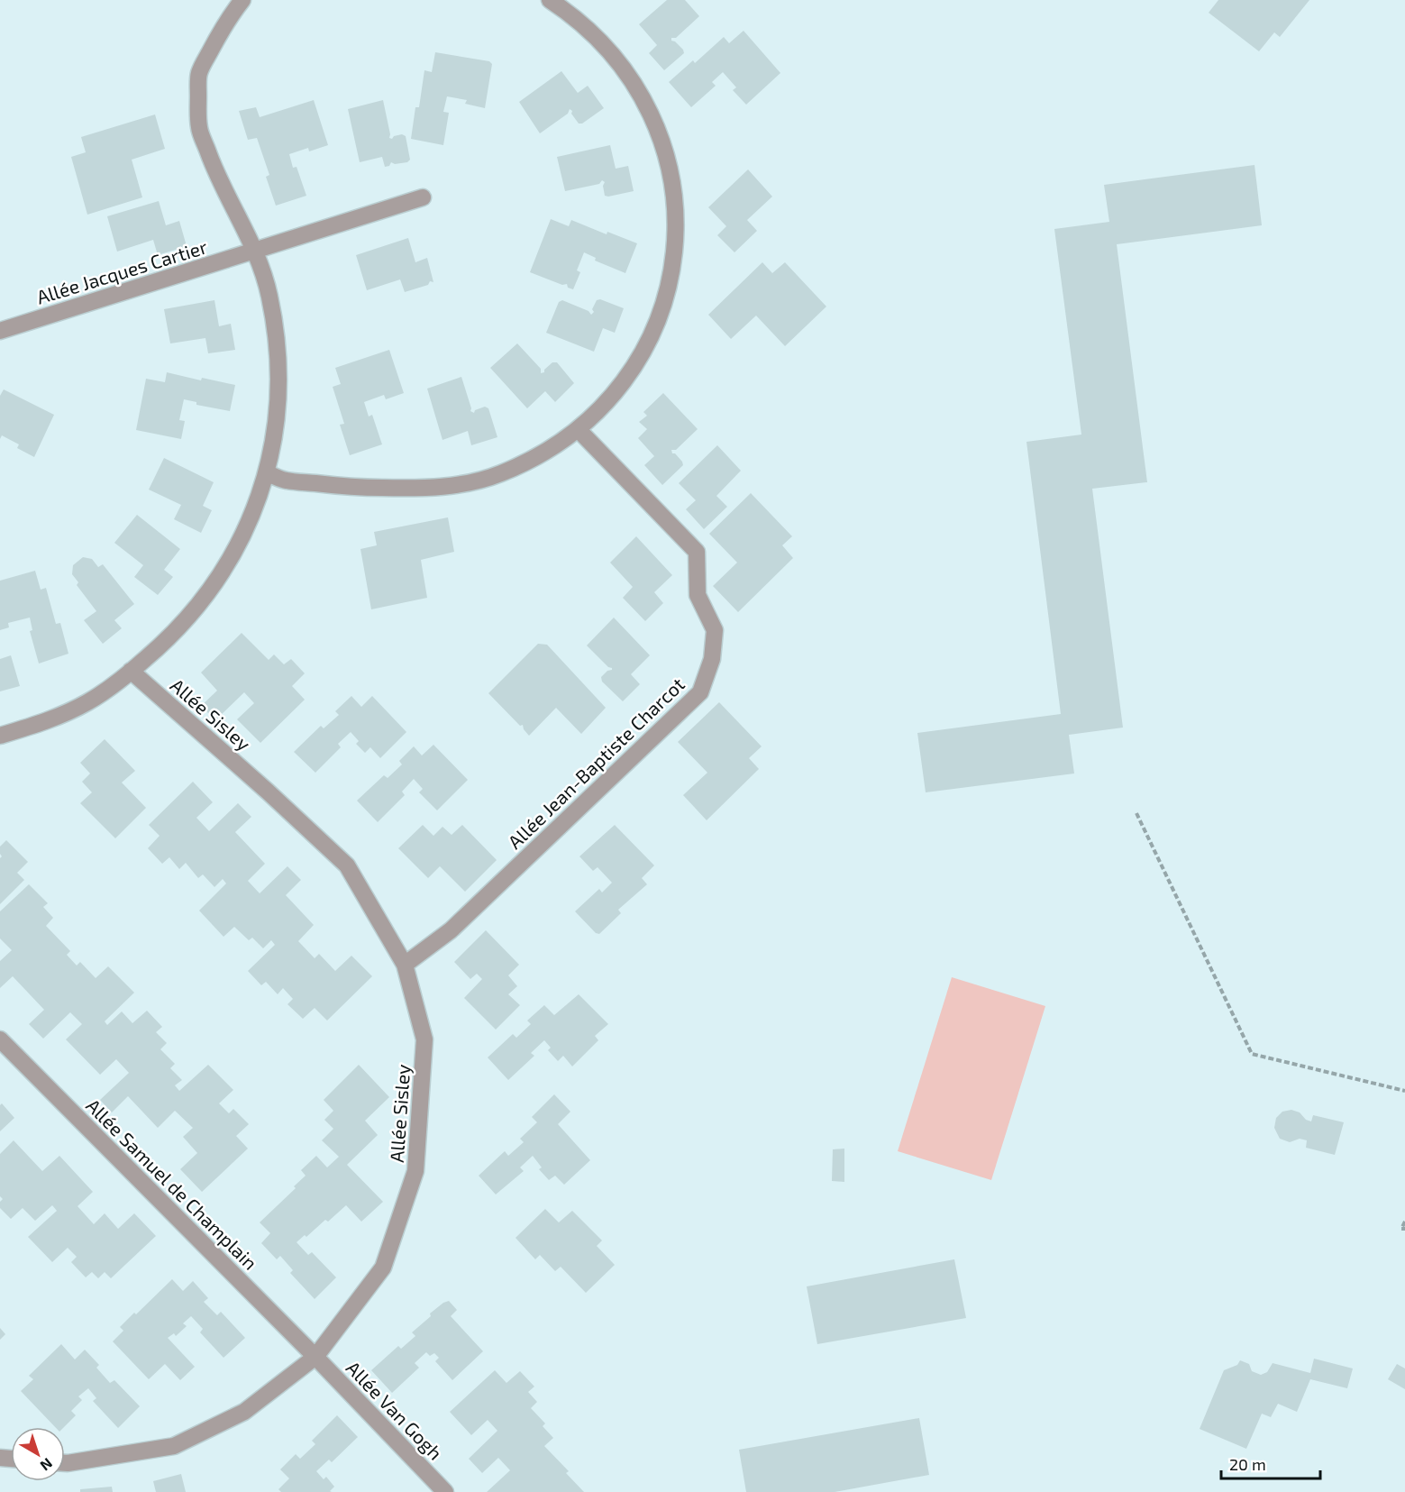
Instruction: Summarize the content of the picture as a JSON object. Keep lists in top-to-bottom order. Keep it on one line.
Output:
{"streets":{"street":["Allée Jacques Cartier","Allée Sisley","Allée Jean-Baptiste Charcot","Allée Samuel de Champlain","Allée Van Gogh"]},"crossings":[["Allée Sisley","Allée Jean-Baptiste Charcot"],["Allée Sisley","Allée Samuel de Champlain"],["Allée Sisley","Allée Van Gogh"],["Allée Samuel de Champlain","Allée Van Gogh"]],"scale_bar":"20 m","north":"bottom right"}
